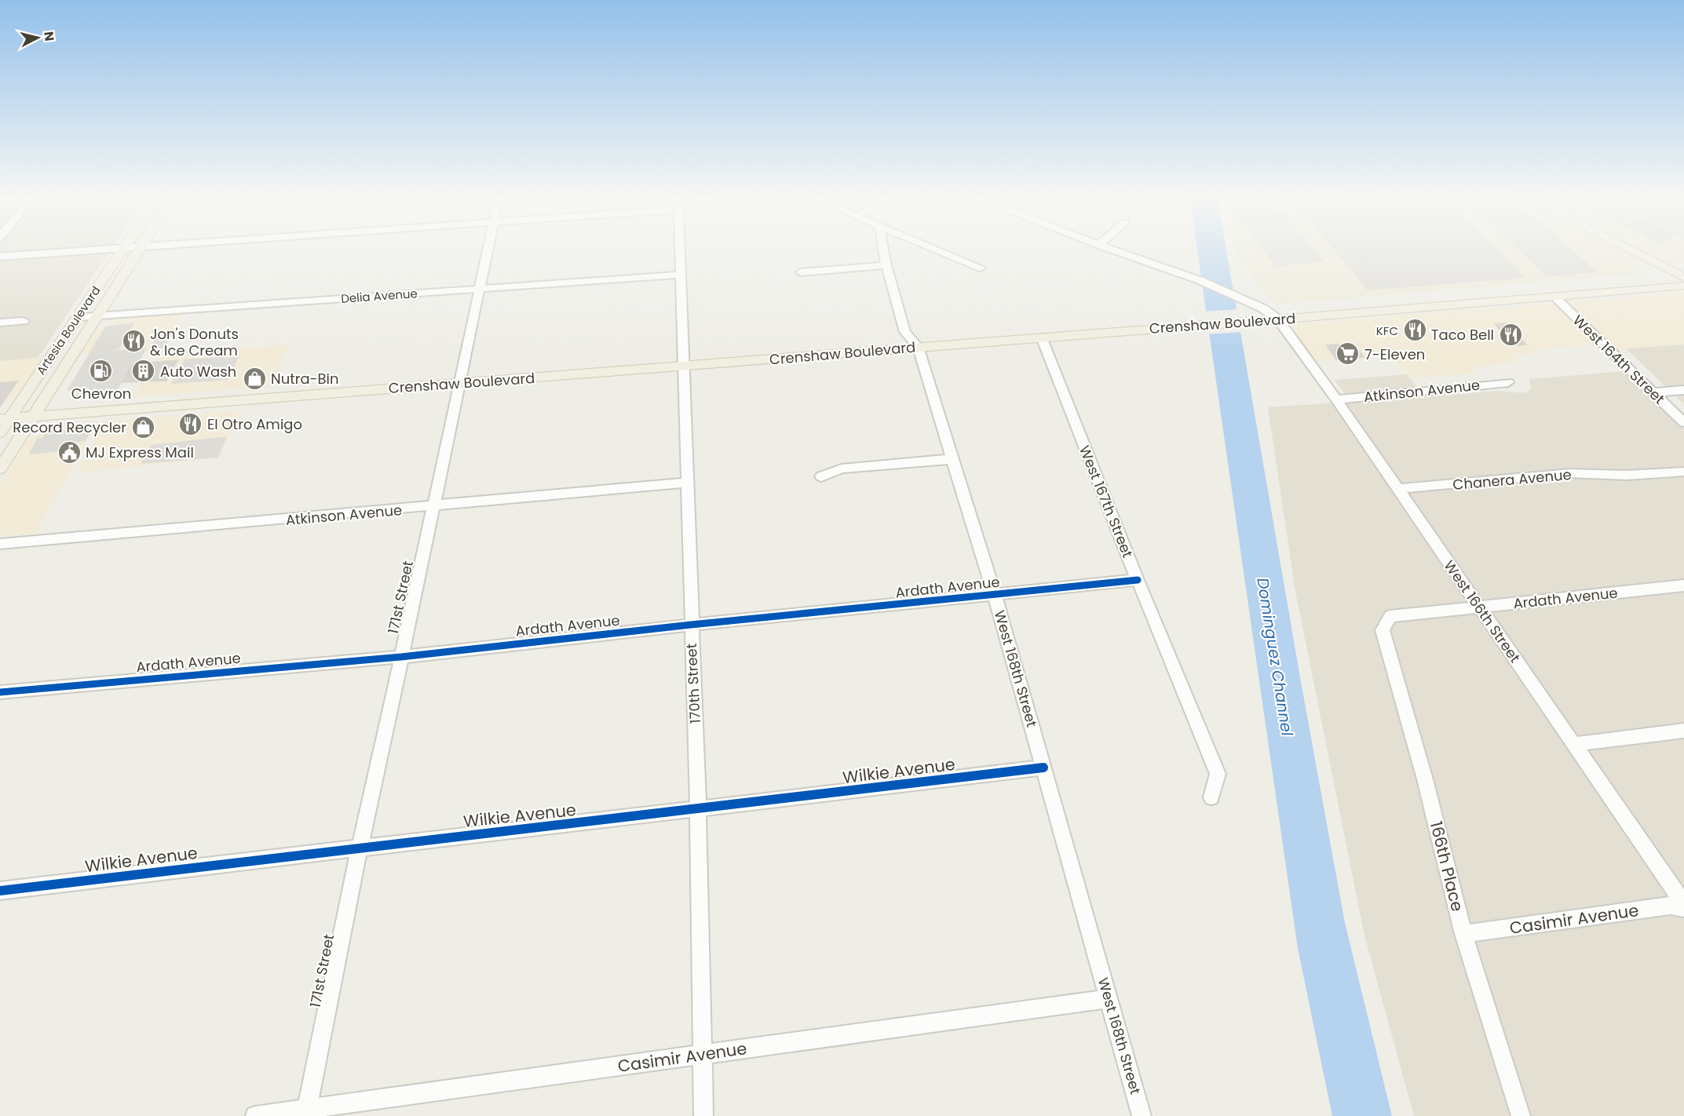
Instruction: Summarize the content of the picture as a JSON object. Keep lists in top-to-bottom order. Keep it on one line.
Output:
{"streets":{"main road":["Crenshaw Boulevard","Artesia Boulevard"],"street":["Delia Avenue","West 164th Street","Atkinson Avenue","Chanera Avenue","West 167th Street","Ardath Avenue","171st Street","West 166th Street","West 168th Street","170th Street","Wilkie Avenue","166th Place","Casimir Avenue"]},"crossings":[["Delia Avenue","Artesia Boulevard"],["Delia Avenue","171st Street"],["Delia Avenue","170th Street"],["Crenshaw Boulevard","Artesia Boulevard"],["Crenshaw Boulevard","West 164th Street"],["Crenshaw Boulevard","West 167th Street"],["Crenshaw Boulevard","171st Street"],["Crenshaw Boulevard","West 166th Street"],["Crenshaw Boulevard","West 168th Street"],["Crenshaw Boulevard","170th Street"],["Atkinson Avenue","171st Street"],["Atkinson Avenue","West 166th Street"],["Atkinson Avenue","170th Street"],["Chanera Avenue","West 166th Street"],["West 167th Street","Ardath Avenue"],["Ardath Avenue","171st Street"],["Ardath Avenue","West 166th Street"],["Ardath Avenue","West 168th Street"],["Ardath Avenue","170th Street"],["Ardath Avenue","166th Place"],["171st Street","Wilkie Avenue"],["171st Street","Casimir Avenue"],["West 168th Street","Wilkie Avenue"],["West 168th Street","Casimir Avenue"],["170th Street","Wilkie Avenue"],["170th Street","Casimir Avenue"],["166th Place","Casimir Avenue"]],"water":["Dominguez Channel"],"places":{"restaurant":["KFC","Taco Bell","Jon's Donuts & Ice Cream","El Otro Amigo"],"supermarket":["7-Eleven"],"fuel station":["Chevron"],"building":["Auto Wash"],"shop":["Nutra-Bin","Record Recycler"],"public building":["MJ Express Mail"]},"north":"right"}
